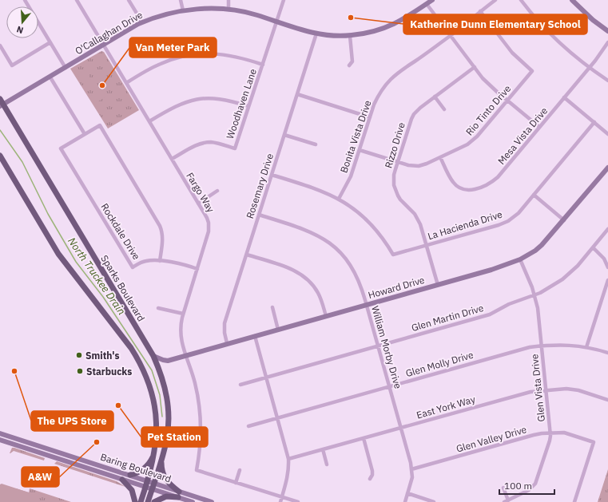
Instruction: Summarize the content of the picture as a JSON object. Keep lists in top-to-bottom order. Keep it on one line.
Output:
{"streets":{"main road":["Sparks Boulevard"],"street":["O'Callaghan Drive","Woodhaven Lane","Rio Tinto Drive","Mesa Vista Drive","Bonita Vista Drive","Rizzo Drive","Rosemary Drive","Fargo Way","La Hacienda Drive","Rockdale Drive","Howard Drive","Glen Martin Drive","William Morby Drive","Glen Molly Drive","Glen Vista Drive","East York Way","Glen Valley Drive","Baring Boulevard"]},"crossings":[["O'Callaghan Drive","Woodhaven Lane"],["O'Callaghan Drive","Rosemary Drive"],["O'Callaghan Drive","Fargo Way"],["O'Callaghan Drive","Sparks Boulevard"],["Woodhaven Lane","Fargo Way"],["Rio Tinto Drive","Mesa Vista Drive"],["Rio Tinto Drive","Bonita Vista Drive"],["Rio Tinto Drive","Rizzo Drive"],["Bonita Vista Drive","La Hacienda Drive"],["Rizzo Drive","La Hacienda Drive"],["Rizzo Drive","Howard Drive"],["Rosemary Drive","Howard Drive"],["Rosemary Drive","William Morby Drive"],["Fargo Way","Rockdale Drive"],["Fargo Way","Howard Drive"],["Howard Drive","Sparks Boulevard"],["Howard Drive","William Morby Drive"],["Howard Drive","Glen Vista Drive"],["Sparks Boulevard","Baring Boulevard"],["Glen Martin Drive","William Morby Drive"],["Glen Martin Drive","Glen Vista Drive"],["William Morby Drive","Glen Molly Drive"],["William Morby Drive","East York Way"],["William Morby Drive","Glen Valley Drive"],["Glen Molly Drive","Glen Vista Drive"],["Glen Vista Drive","East York Way"],["Glen Vista Drive","Glen Valley Drive"]],"water":["North Truckee Drain"],"places":["Katherine Dunn Elementary School","Van Meter Park","Smith's","The UPS Store","Starbucks","Pet Station","A&W"],"scale_bar":"100 m","north":"bottom"}
